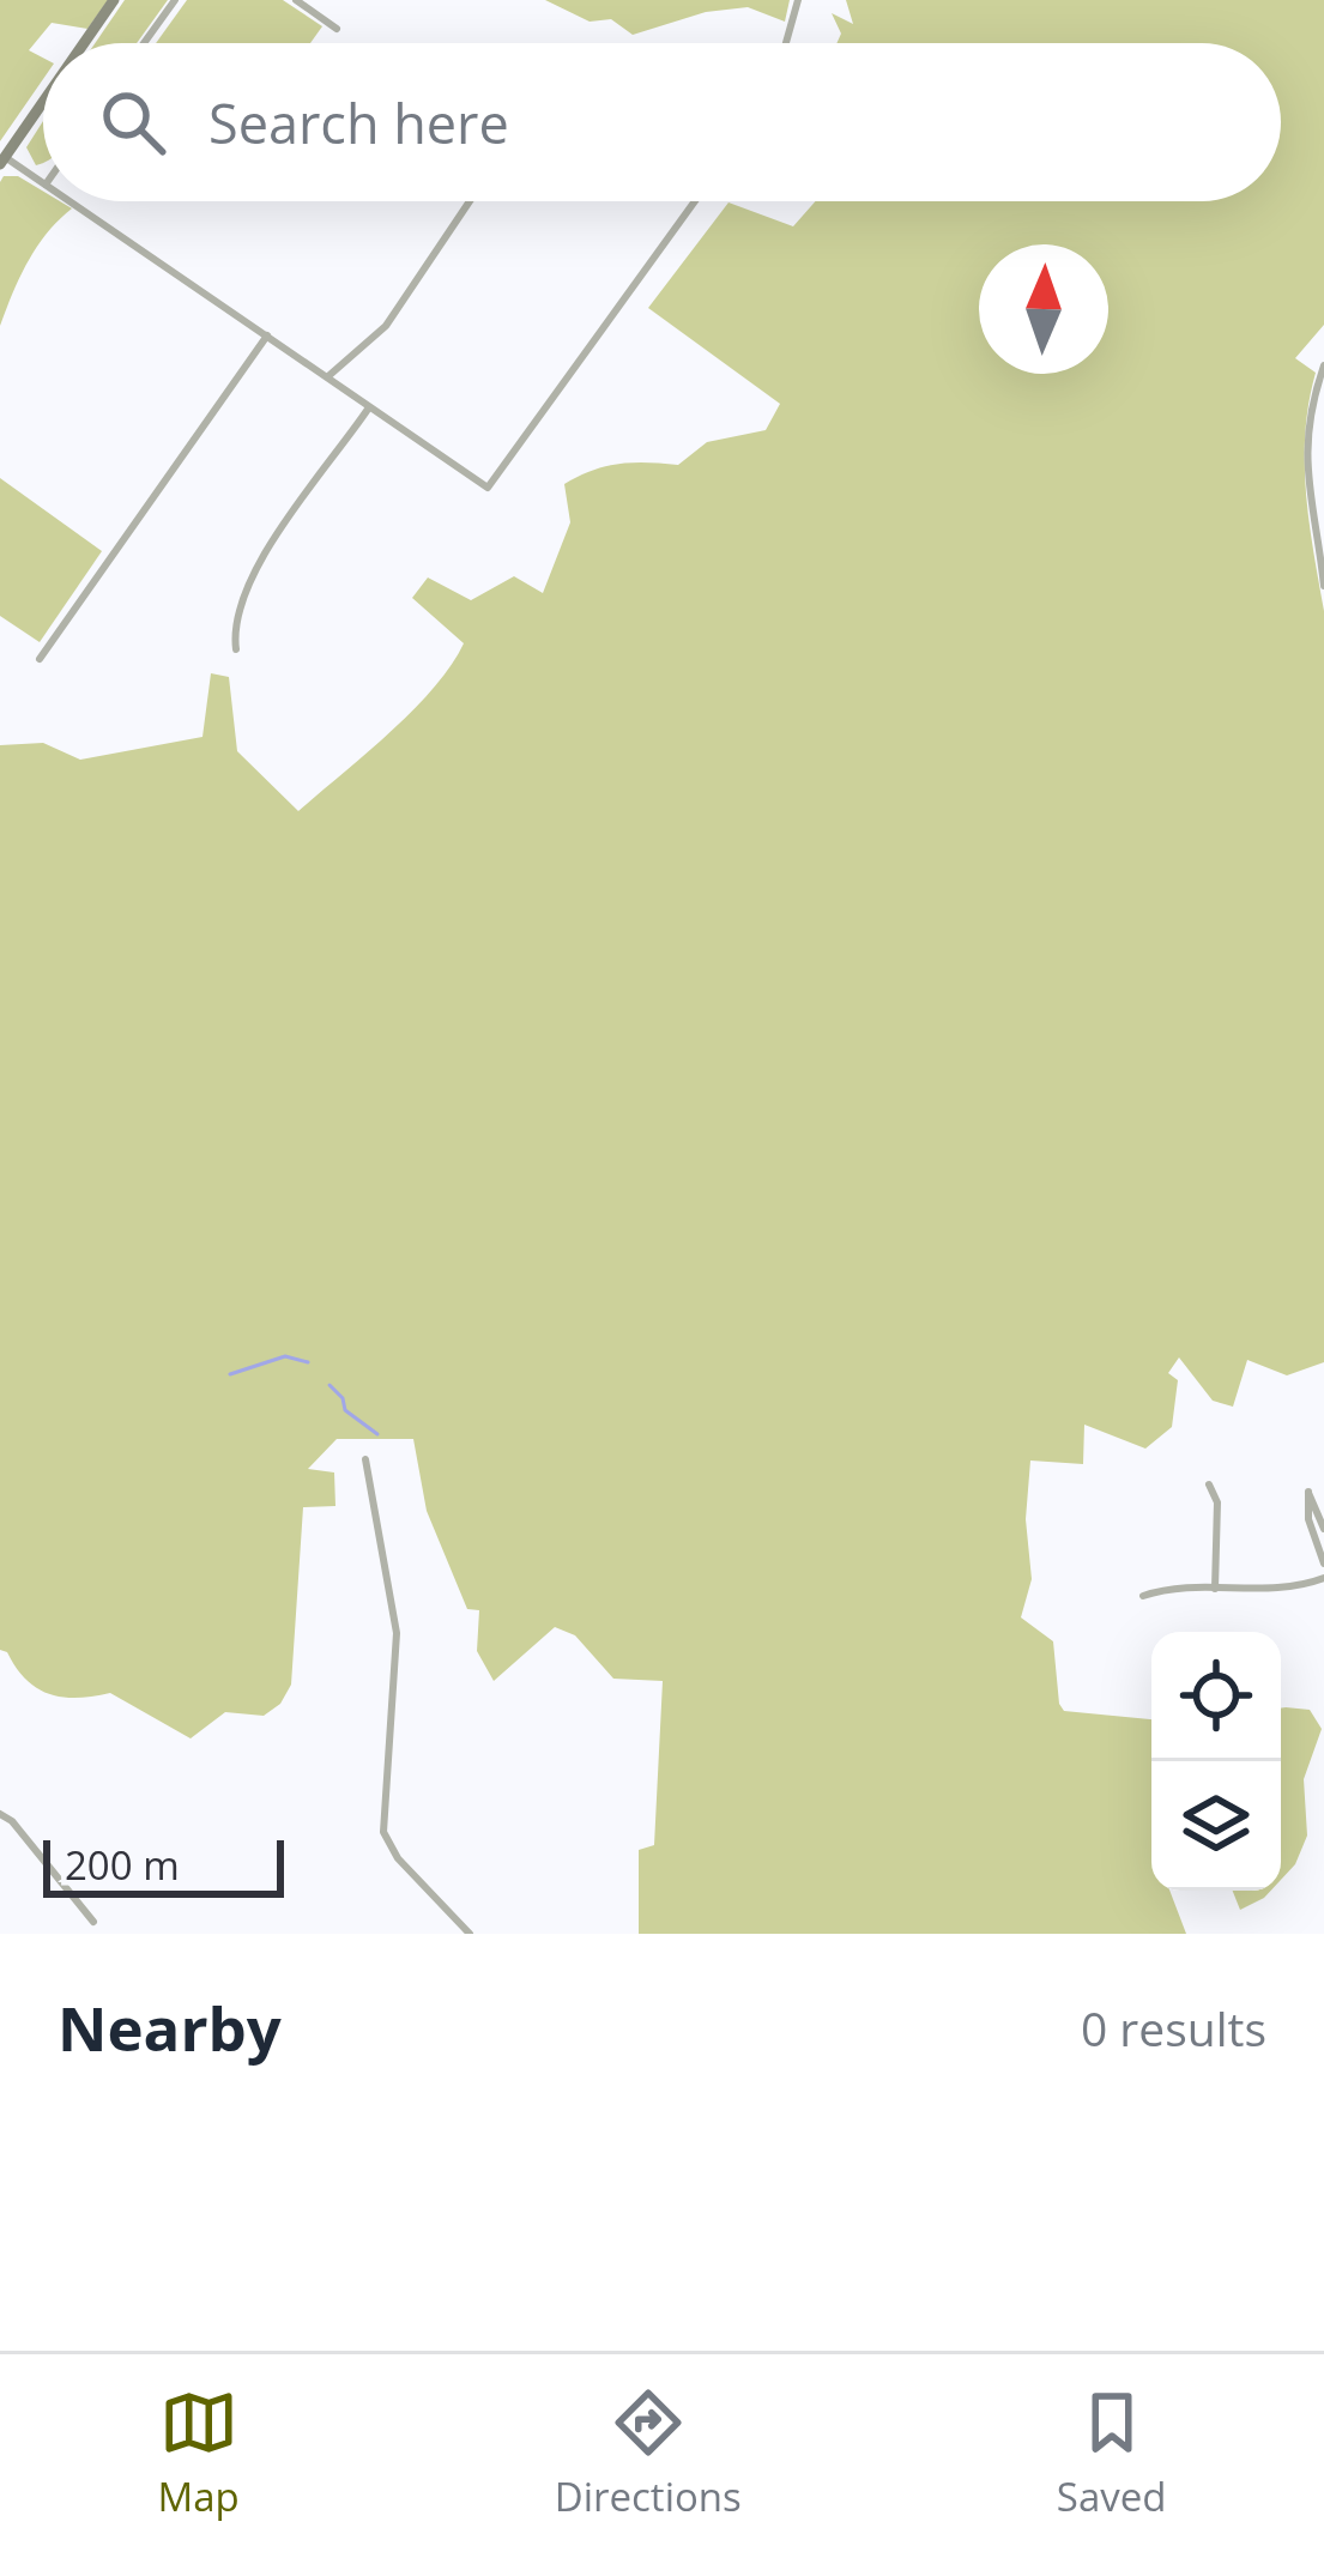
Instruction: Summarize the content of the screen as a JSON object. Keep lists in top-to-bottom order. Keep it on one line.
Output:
{"scale_bar":"200 m","north":"top","page":{"search":"Search here","scale":"200 m","heading":["Nearby","0 results"],"nav":["Map","Directions","Saved"]}}
